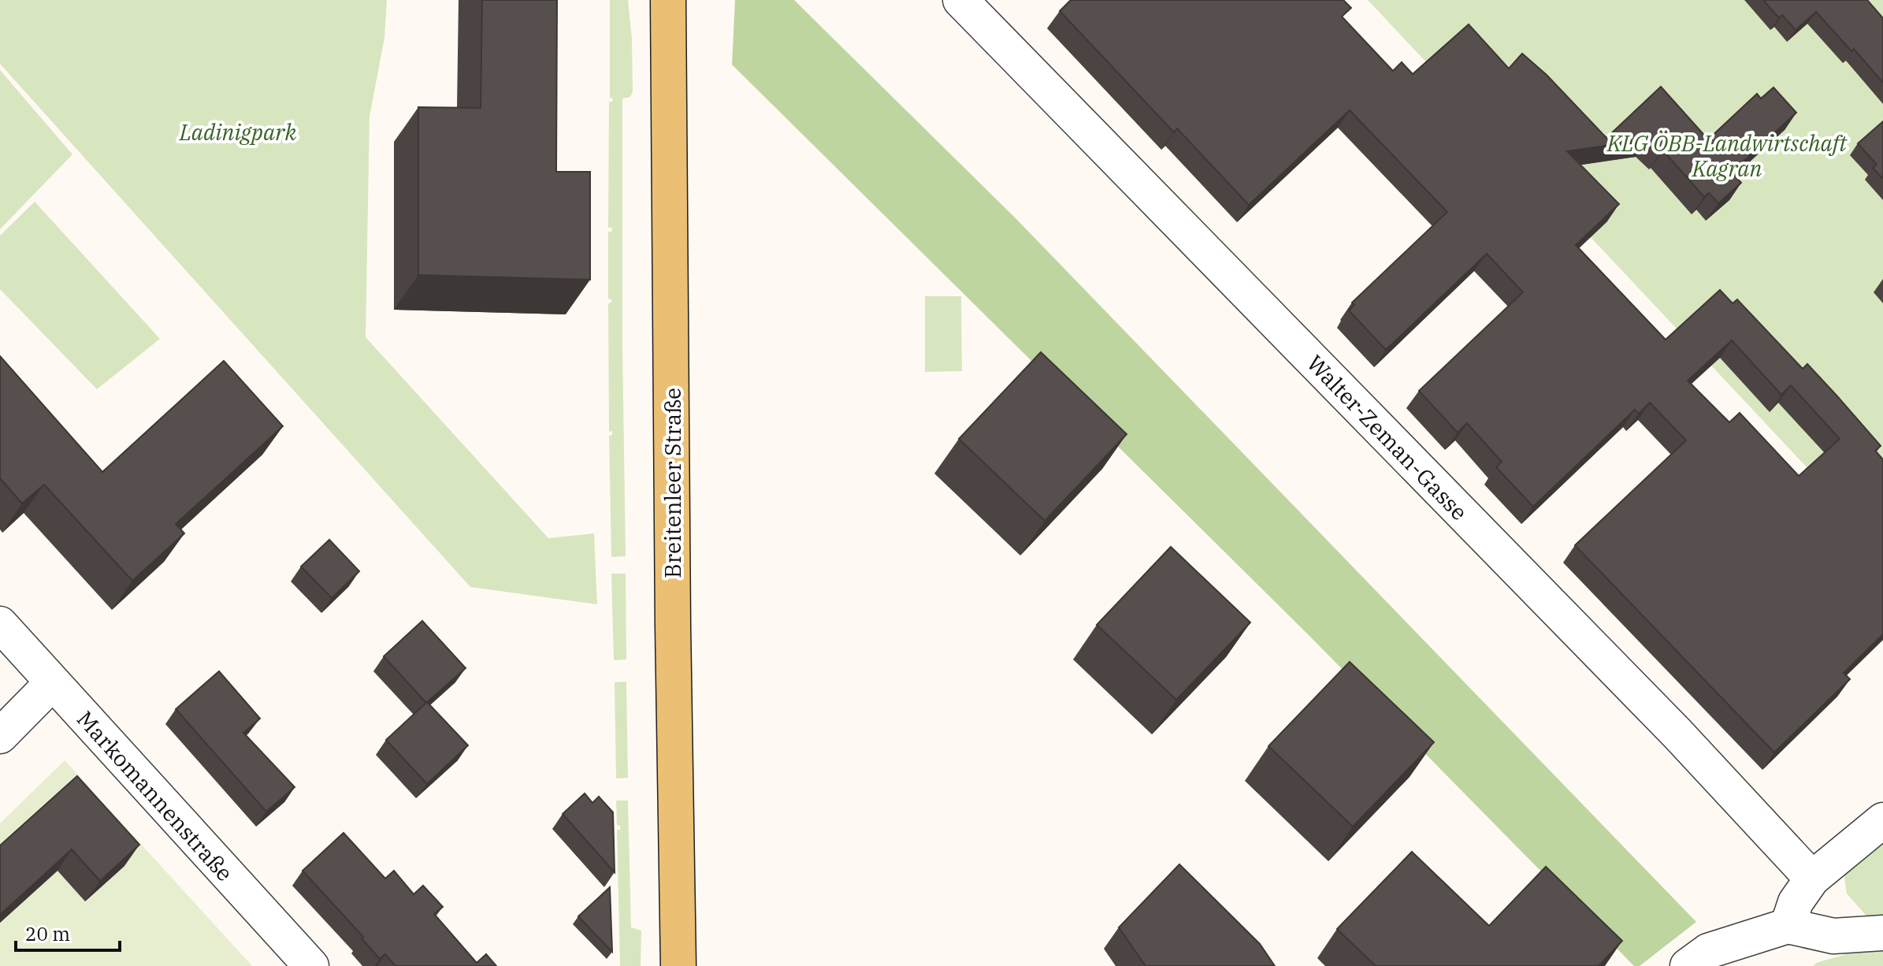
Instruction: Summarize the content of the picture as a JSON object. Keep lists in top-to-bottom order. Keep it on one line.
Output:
{"streets":{"main road":["Breitenleer Straße"],"street":["Walter-Zeman-Gasse","Markomannenstraße"]},"parks":["Ladinigpark","KLG ÖBB-Landwirtschaft Kagran"],"scale_bar":"20 m"}
